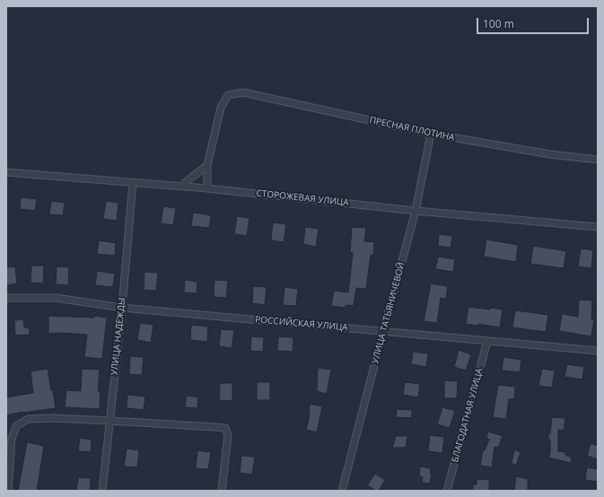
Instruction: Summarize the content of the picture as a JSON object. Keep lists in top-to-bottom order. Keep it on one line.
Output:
{"streets":{"street":["ПРЕСНАЯ ПЛОТИНА","СТОРОЖЕВАЯ УЛИЦА","УЛИЦА ТАТЬЯНИЧЕВОЙ","РОССИЙСКАЯ УЛИЦА","УЛИЦА НАДЕЖДЫ","БЛАГОДАТНАЯ УЛИЦА"]},"crossings":[["ПРЕСНАЯ ПЛОТИНА","УЛИЦА ТАТЬЯНИЧЕВОЙ"],["СТОРОЖЕВАЯ УЛИЦА","УЛИЦА ТАТЬЯНИЧЕВОЙ"],["СТОРОЖЕВАЯ УЛИЦА","УЛИЦА НАДЕЖДЫ"],["УЛИЦА ТАТЬЯНИЧЕВОЙ","РОССИЙСКАЯ УЛИЦА"],["РОССИЙСКАЯ УЛИЦА","УЛИЦА НАДЕЖДЫ"],["РОССИЙСКАЯ УЛИЦА","БЛАГОДАТНАЯ УЛИЦА"]],"scale_bar":"100 m"}
